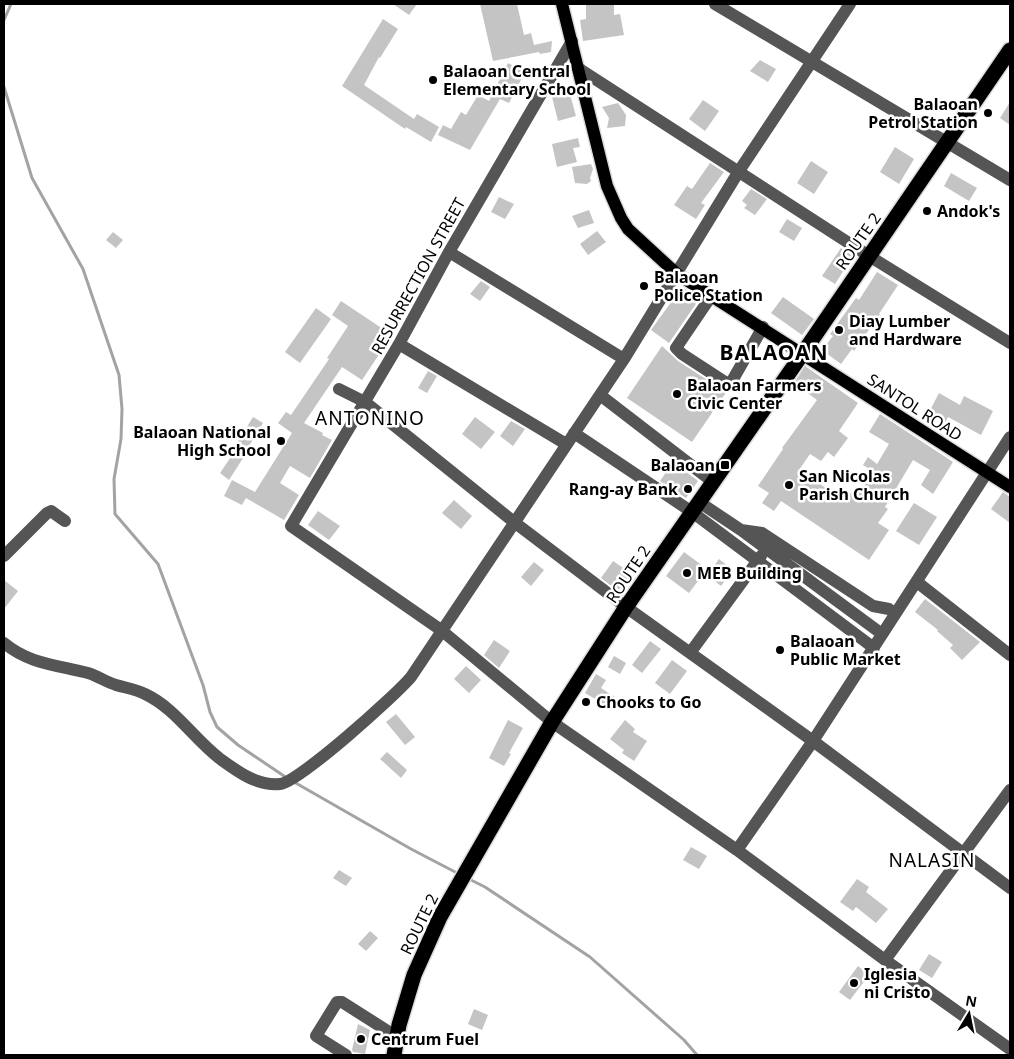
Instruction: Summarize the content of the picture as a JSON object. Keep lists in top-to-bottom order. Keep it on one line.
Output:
{"streets":{"highway":["ROUTE 2"],"main road":["SANTOL ROAD"],"street":["RESURRECTION STREET"]},"crossings":[["ROUTE 2","SANTOL ROAD"],["RESURRECTION STREET","SANTOL ROAD"]],"districts":["BALAOAN","ANTONINO","NALASIN"],"places":{"other":["Balaoan Central Elementary School","Balaoan Petrol Station","Andok's","Balaoan Police Station","Diay Lumber and Hardware","Balaoan Farmers Civic Center","Balaoan National High School","San Nicolas Parish Church","Rang-ay Bank","MEB Building","Balaoan Public Market","Chooks to Go","Iglesia ni Cristo","Centrum Fuel"],"transit":["Balaoan"]},"north":"top"}
